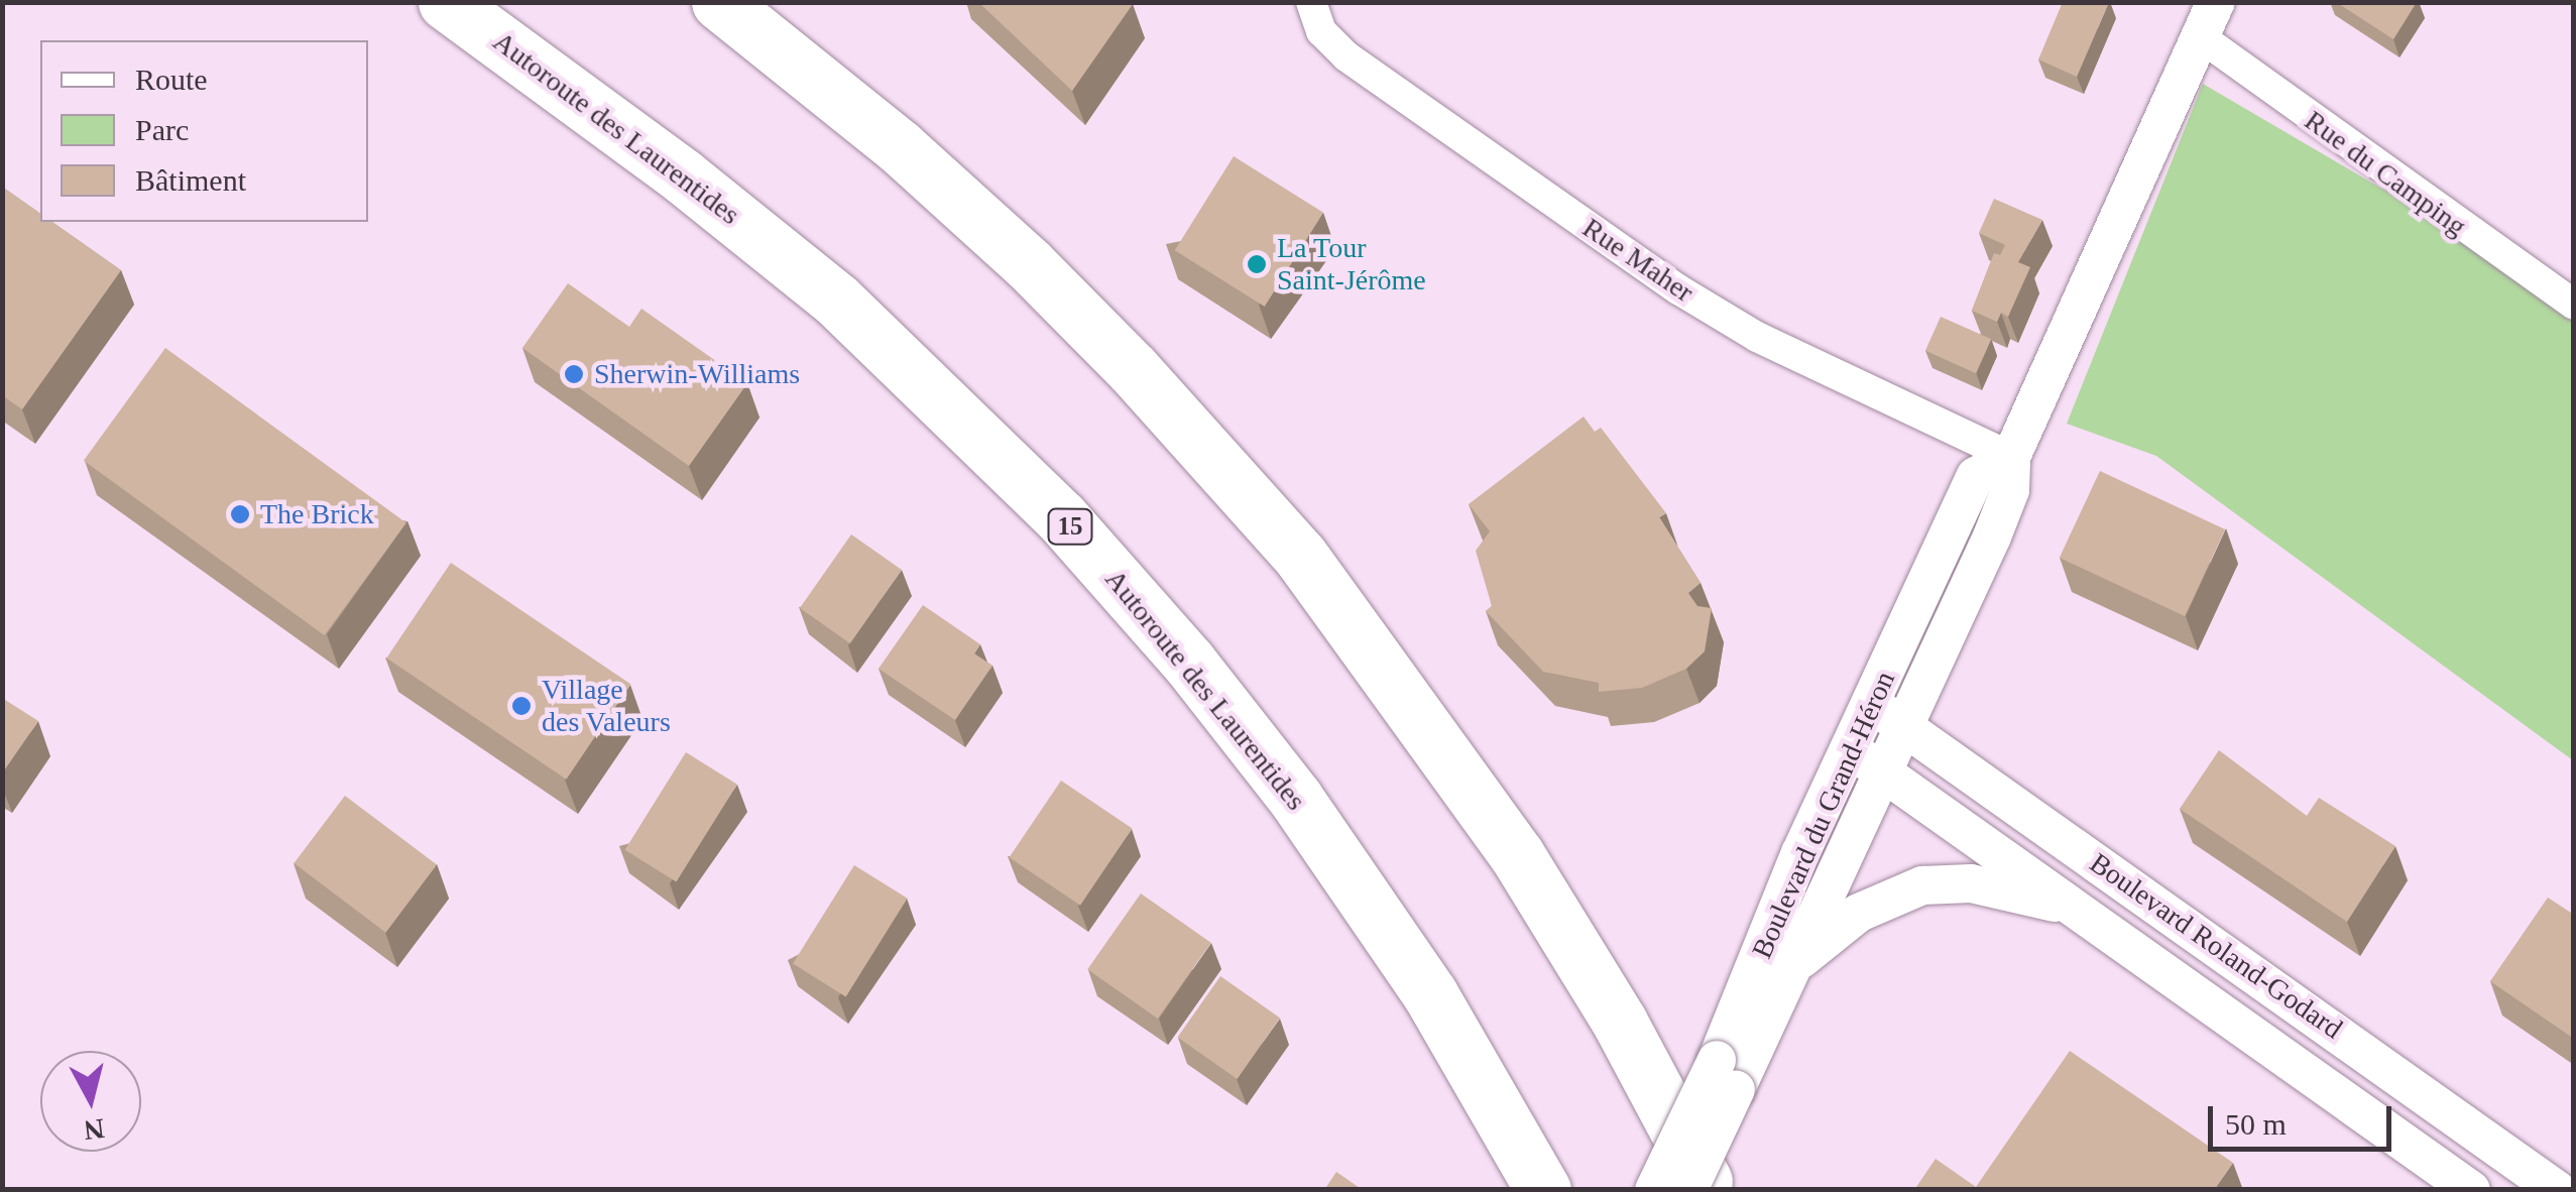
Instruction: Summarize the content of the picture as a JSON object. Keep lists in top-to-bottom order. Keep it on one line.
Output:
{"streets":{"highway":["Autoroute des Laurentides","15"],"street":["Rue du Camping","Rue Maher","Boulevard du Grand-Héron","Boulevard Roland-Godard"]},"crossings":[["Rue du Camping","Boulevard du Grand-Héron"],["Rue Maher","Boulevard du Grand-Héron"],["Boulevard du Grand-Héron","Boulevard Roland-Godard"]],"places":["La Tour Saint-Jérôme","Sherwin-Williams","The Brick","Village des Valeurs"],"legend":["Route","Parc","Bâtiment"],"scale_bar":"50 m","north":"bottom"}
